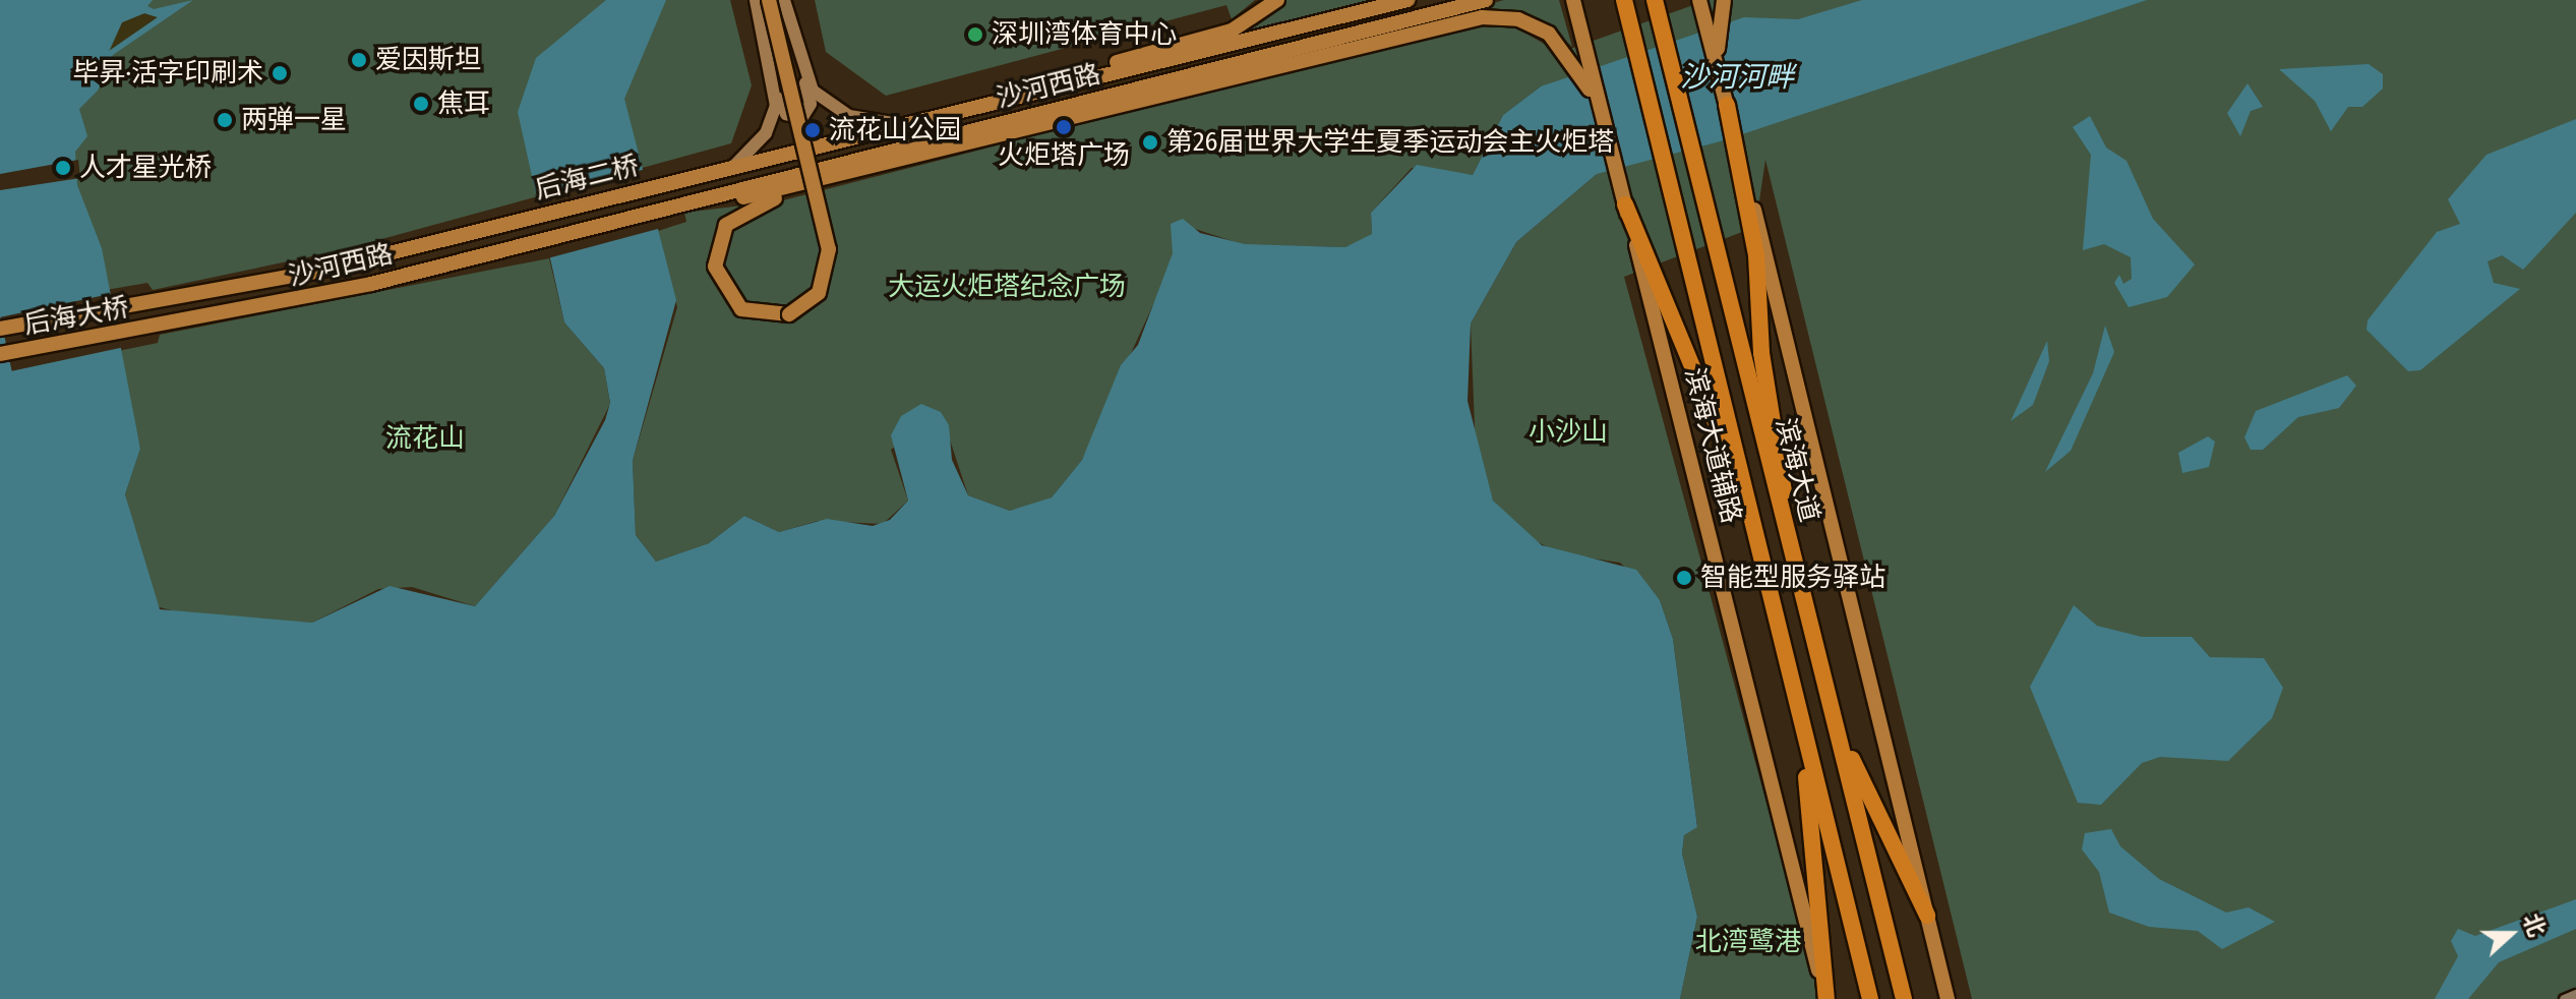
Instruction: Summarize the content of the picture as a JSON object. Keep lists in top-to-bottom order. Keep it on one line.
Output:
{"streets":{"highway":["滨海大道"],"main road":["沙河西路","后海二桥","后海大桥","滨海大道辅路"]},"crossings":[["沙河西路","后海二桥"],["沙河西路","后海大桥"]],"water":["沙河河畔"],"parks":["大运火炬塔纪念广场","小沙山","流花山","北湾鹭港"],"places":["深圳湾体育中心","爱因斯坦","毕昇·活字印刷术","焦耳","两弹一星","火炬塔广场","流花山公园","第26届世界大学生夏季运动会主火炬塔","人才星光桥","智能型服务驿站"],"north":"right"}
